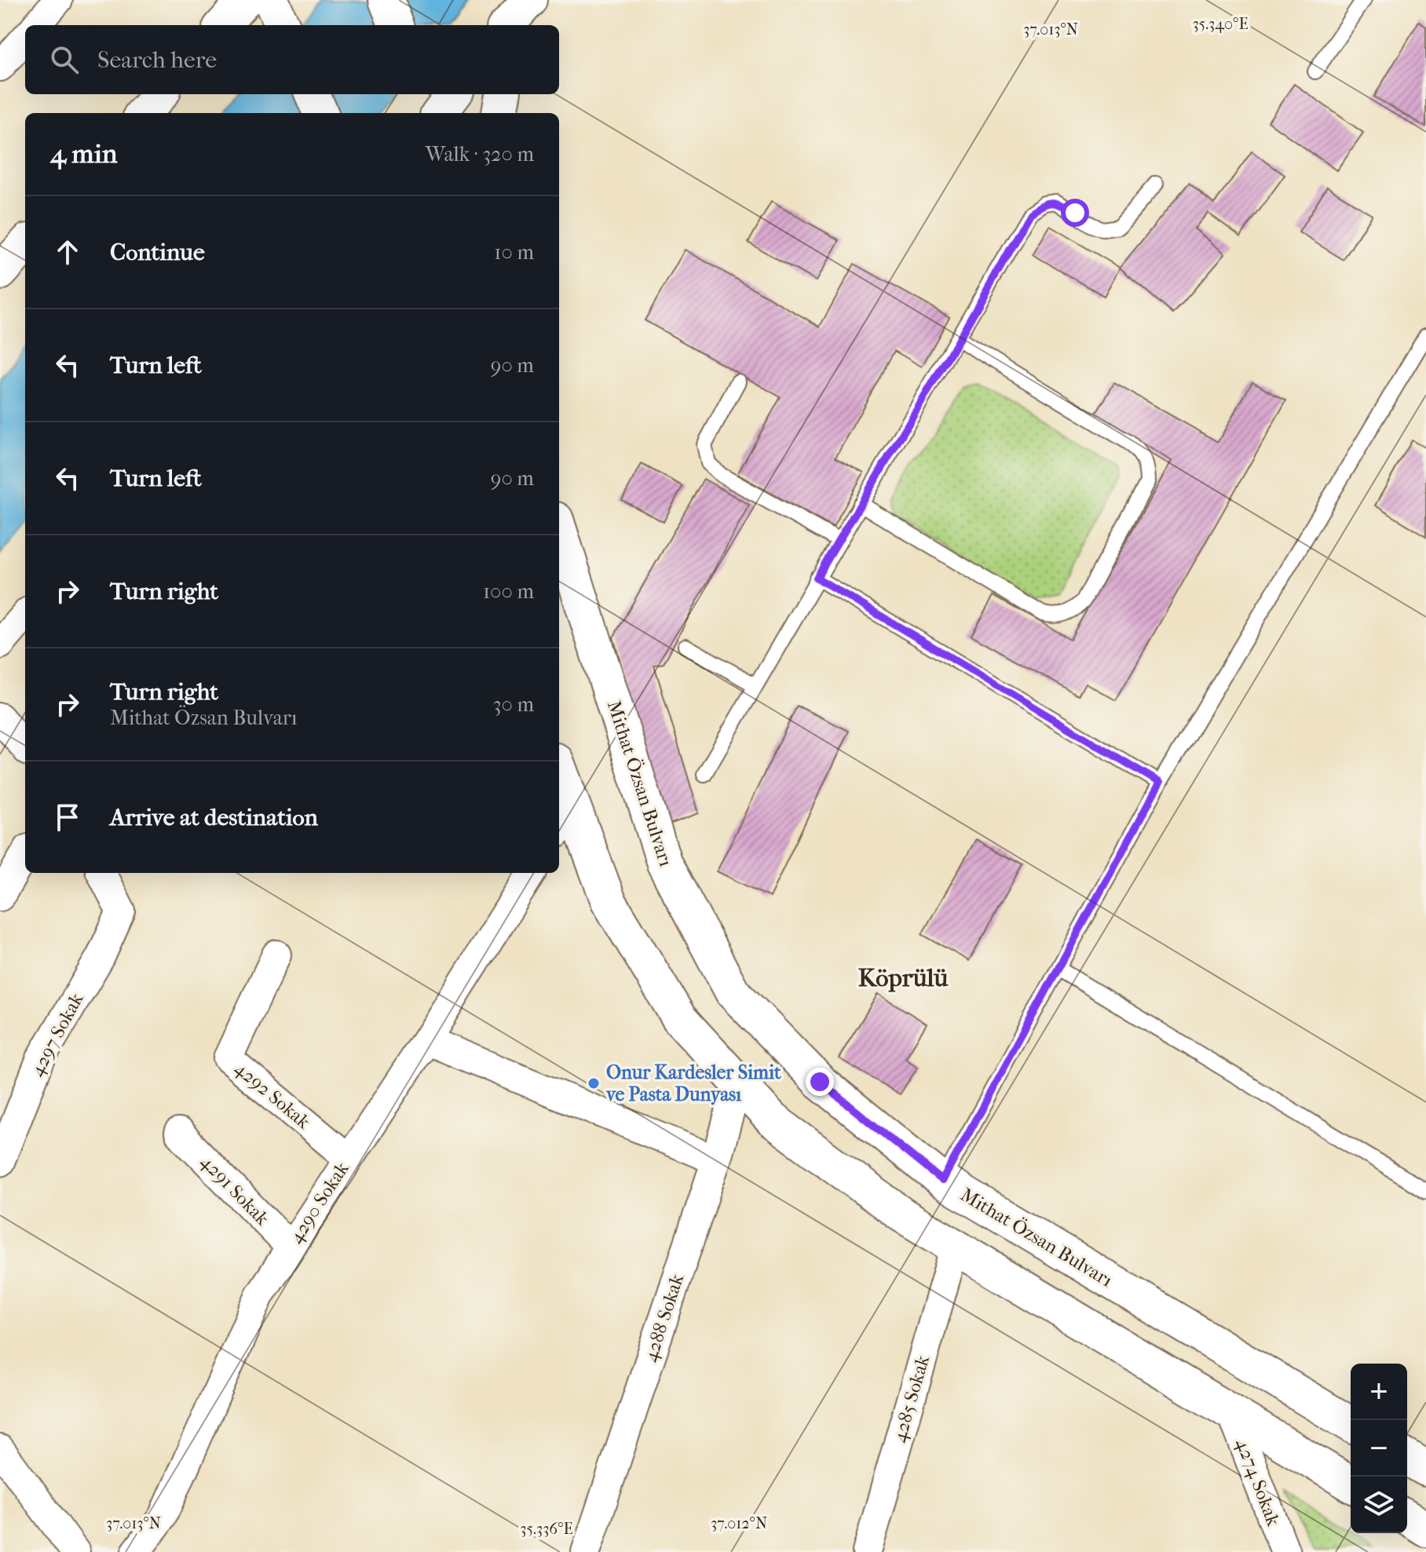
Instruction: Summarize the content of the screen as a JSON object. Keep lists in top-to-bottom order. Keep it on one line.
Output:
{"streets":{"main road":["Mithat Özsan Bulvarı"],"street":["4297 Sokak","4292 Sokak","4291 Sokak","4290 Sokak","4288 Sokak","4285 Sokak","4274 Sokak"]},"crossings":[["4292 Sokak","4290 Sokak"],["4291 Sokak","4290 Sokak"]],"districts":["Köprülü"],"places":["Onur Kardesler Simit ve Pasta Dunyası"],"page":{"search":"Search here","heading":["4 min","Walk · 320 m"],"list":[["Continue","10 m"],["Turn left","90 m"],["Turn left","90 m"],["Turn right","100 m"],["Turn right","Mithat Özsan Bulvarı","30 m"],"Arrive at destination"],"map_buttons":["+","−"]},"coordinates":["35.340°E","37.013°N","37.012°N","35.336°E"]}
